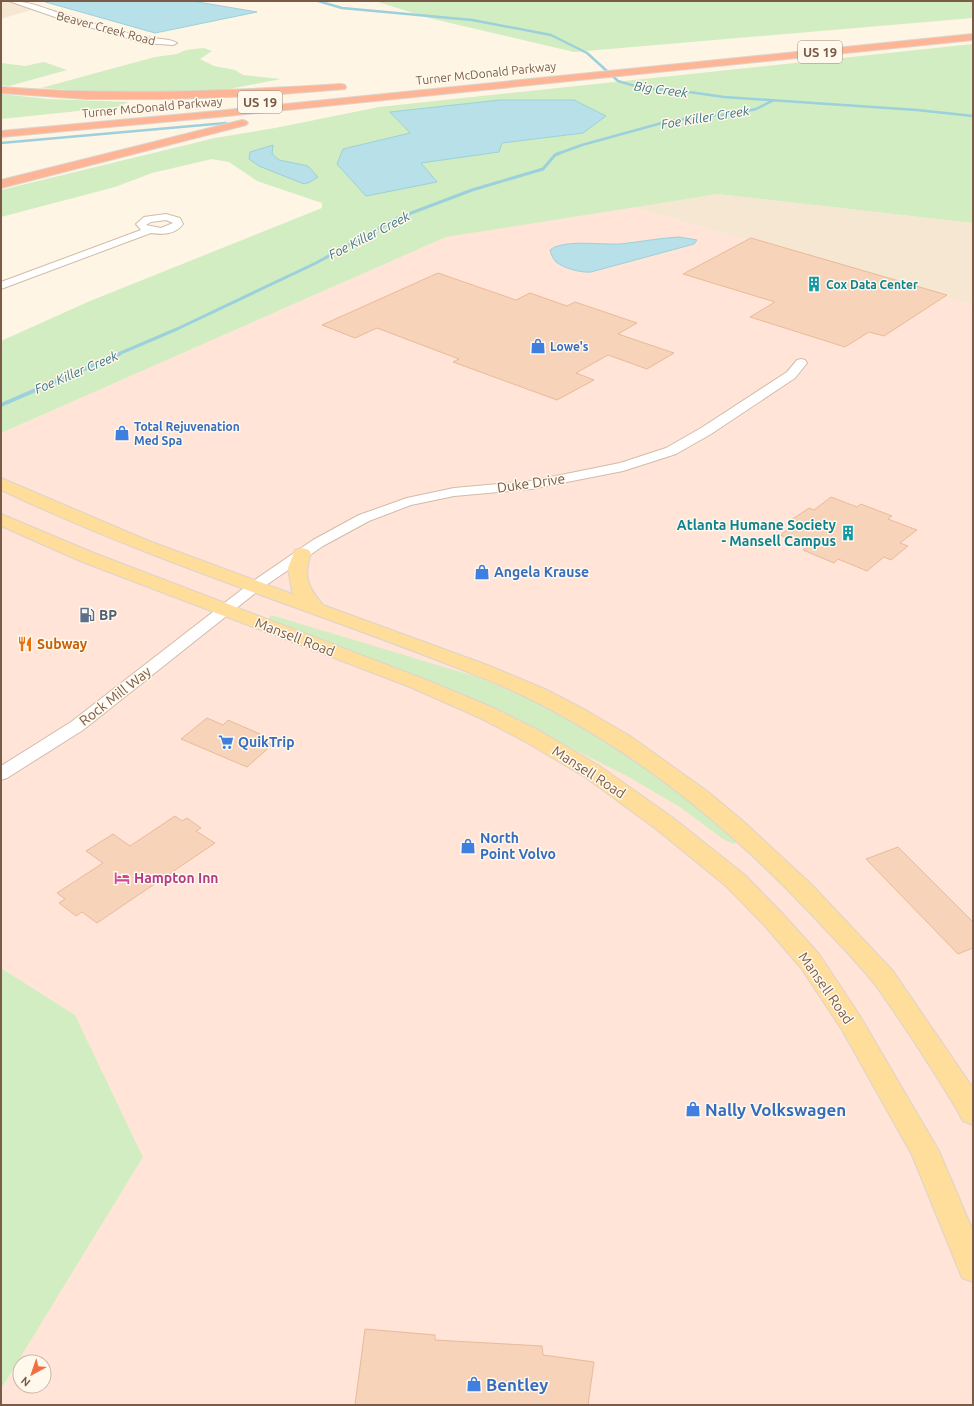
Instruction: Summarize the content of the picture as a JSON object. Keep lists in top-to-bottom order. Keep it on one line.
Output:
{"streets":{"highway":["US 19","Turner McDonald Parkway"],"main road":["Mansell Road"],"street":["Beaver Creek Road","Duke Drive","Rock Mill Way"]},"crossings":[["Duke Drive","Rock Mill Way"],["Mansell Road","Rock Mill Way"]],"water":["Big Creek","Foe Killer Creek"],"places":{"building":["Cox Data Center","Atlanta Humane Society - Mansell Campus"],"shop":["Lowe's","Total Rejuvenation Med Spa","Angela Krause","North Point Volvo","Nally Volkswagen","Bentley"],"fuel station":["BP"],"restaurant":["Subway"],"supermarket":["QuikTrip"],"hotel":["Hampton Inn"]},"north":"bottom left"}
